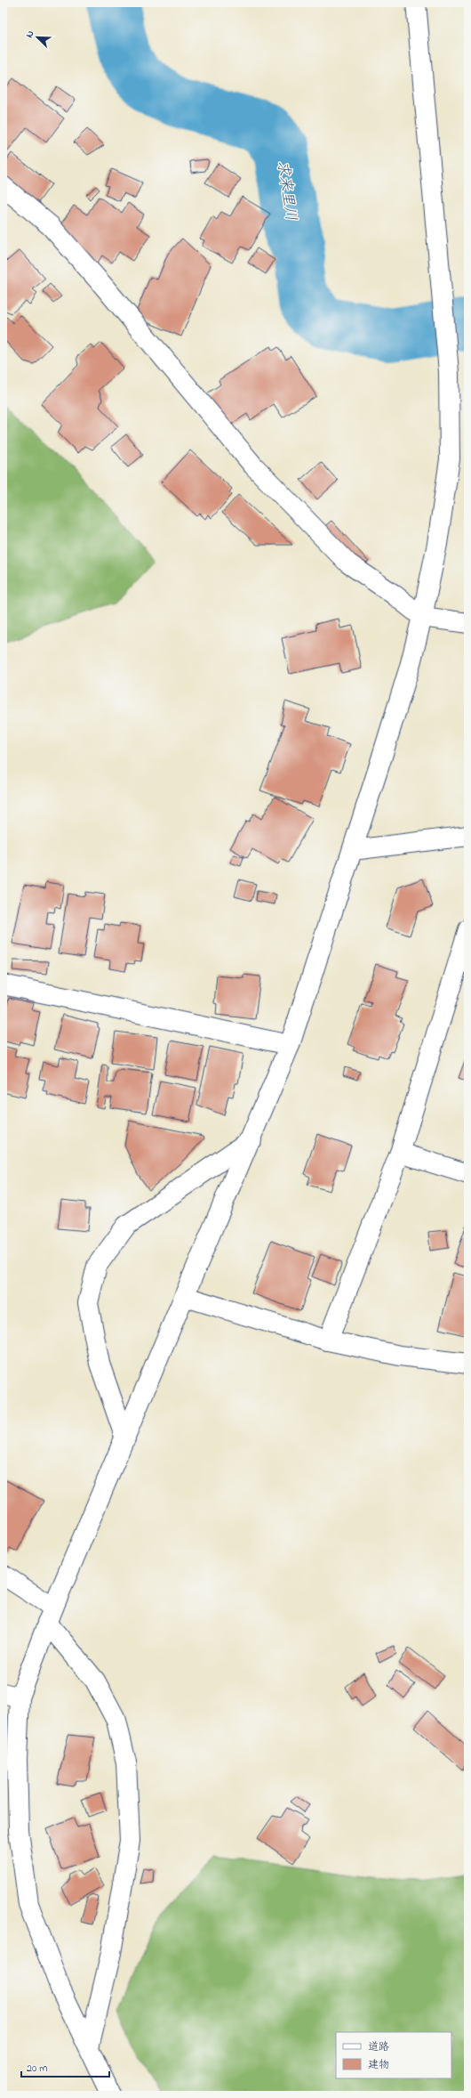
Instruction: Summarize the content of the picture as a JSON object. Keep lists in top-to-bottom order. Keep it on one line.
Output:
{"water":["求来里川"],"legend":["道路","建物"],"scale_bar":"20 m","north":"top left"}
